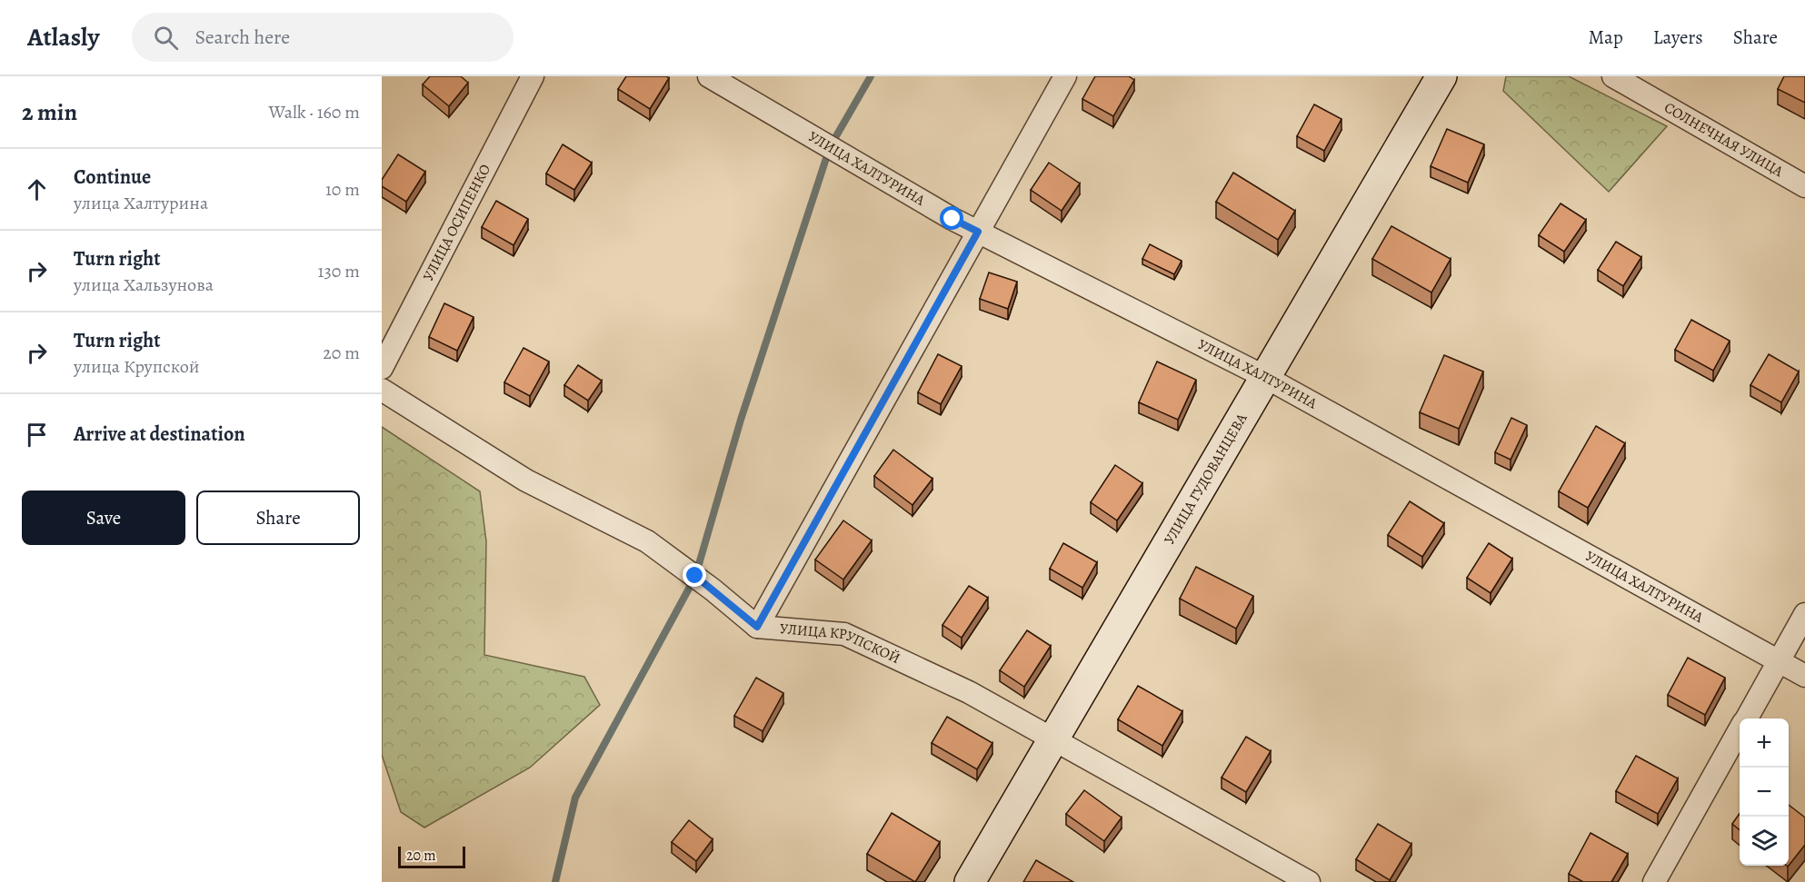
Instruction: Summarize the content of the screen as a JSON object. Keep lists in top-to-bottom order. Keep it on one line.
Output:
{"streets":{"street":["СОЛНЕЧНАЯ УЛИЦА","УЛИЦА ХАЛТУРИНА","УЛИЦА ОСИПЕНКО","УЛИЦА ГУДОВАНЦЕВА","УЛИЦА КРУПСКОЙ"]},"crossings":[["УЛИЦА ХАЛТУРИНА","УЛИЦА ГУДОВАНЦЕВА"],["УЛИЦА ГУДОВАНЦЕВА","УЛИЦА КРУПСКОЙ"]],"scale_bar":"20 m","page":{"header":"Atlasly","search":"Search here","nav":["Map","Layers","Share"],"heading":["2 min","Walk · 160 m"],"list":[["Continue","улица Халтурина","10 m"],["Turn right","улица Хальзунова","130 m"],["Turn right","улица Крупской","20 m"],"Arrive at destination"],"buttons":["Save","Share"],"map_buttons":["+","−"],"scale":"20 m"}}
